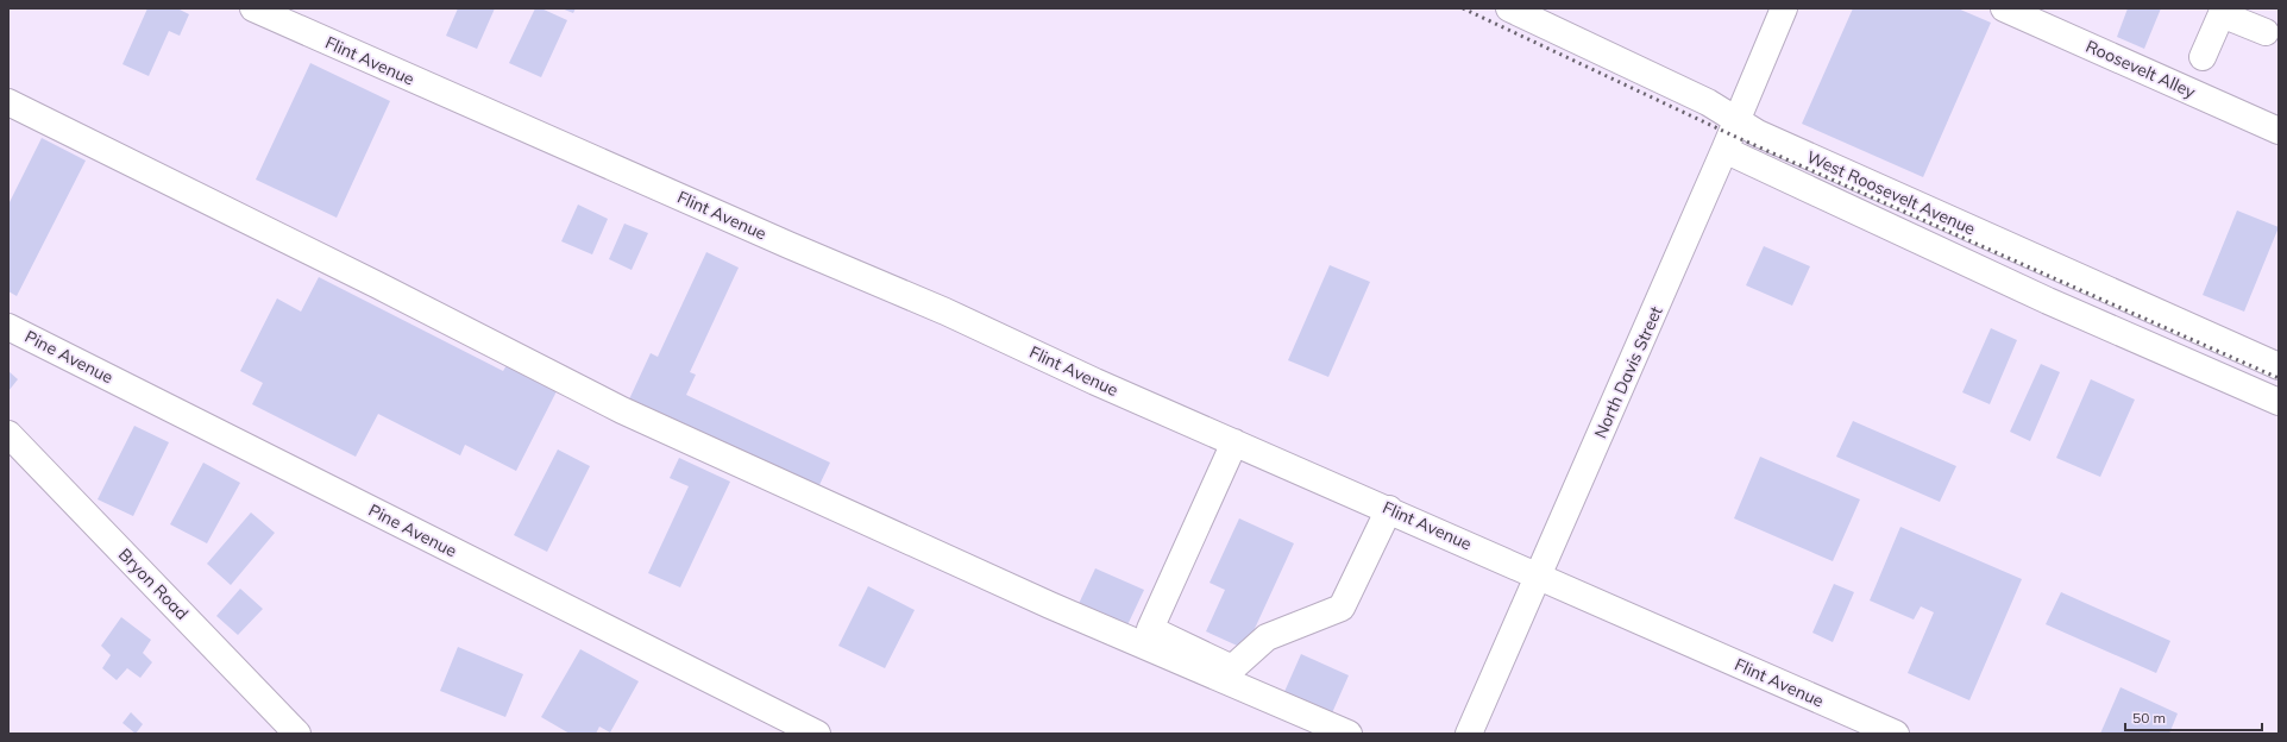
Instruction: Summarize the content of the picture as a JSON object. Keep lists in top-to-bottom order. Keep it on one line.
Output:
{"streets":{"street":["Flint Avenue","Roosevelt Alley","West Roosevelt Avenue","Pine Avenue","North Davis Street","Bryon Road"]},"crossings":[["Flint Avenue","North Davis Street"],["West Roosevelt Avenue","North Davis Street"]],"scale_bar":"50 m"}
